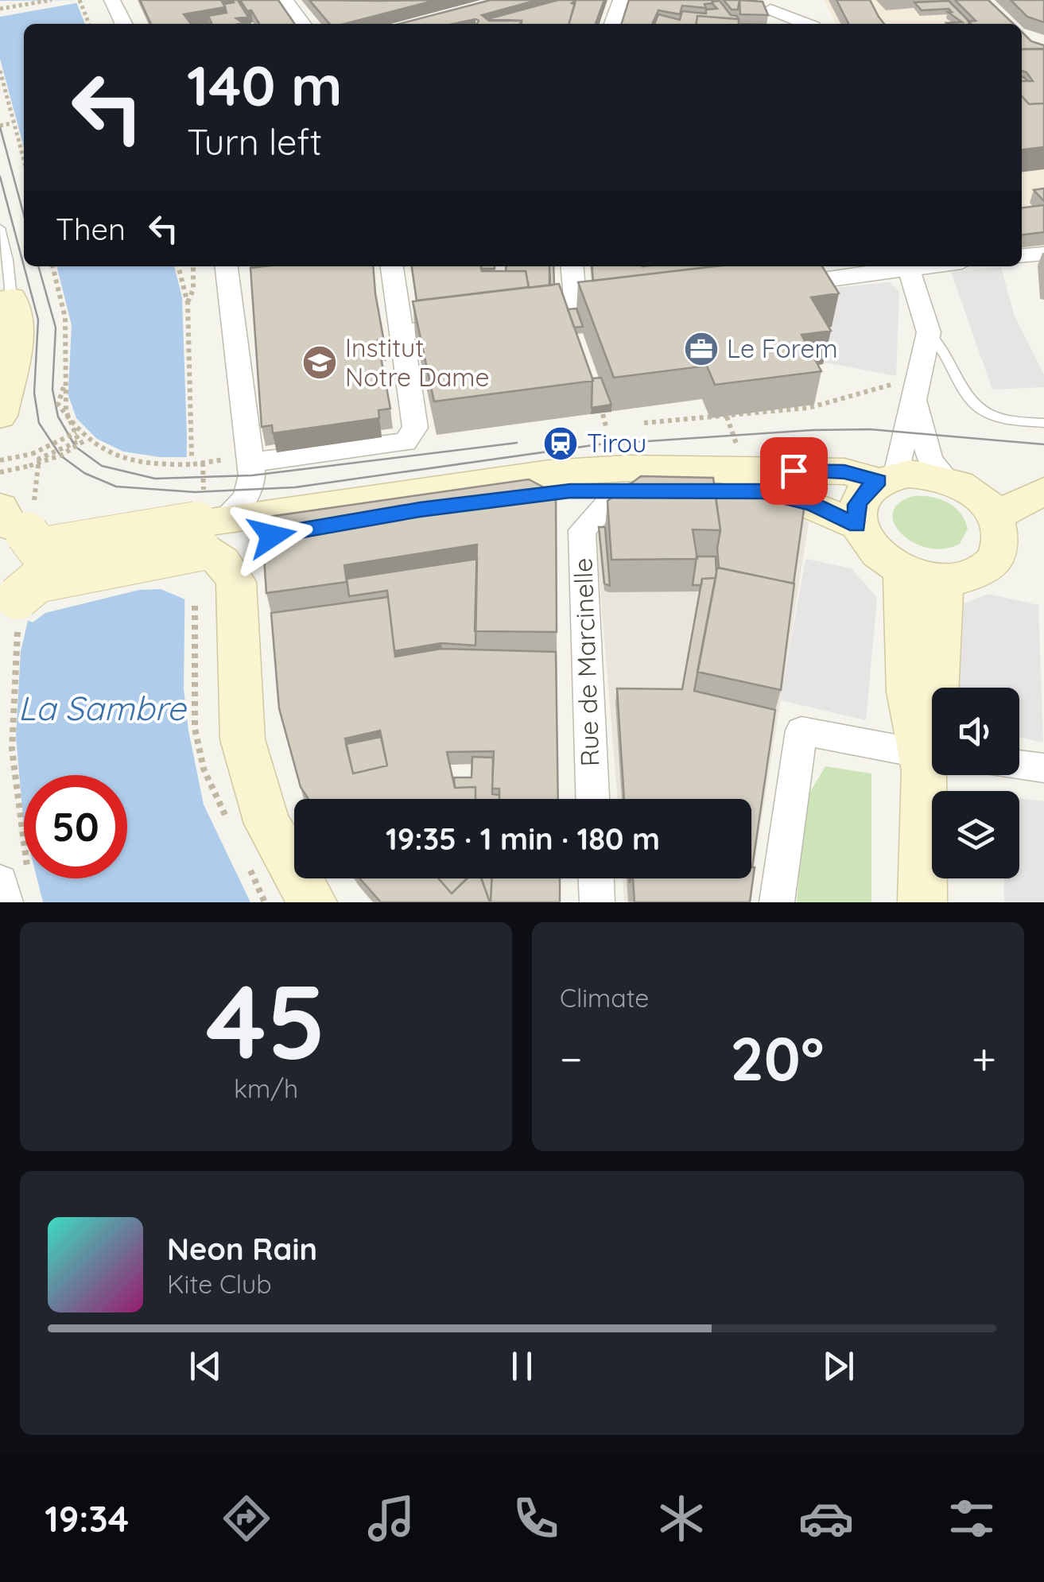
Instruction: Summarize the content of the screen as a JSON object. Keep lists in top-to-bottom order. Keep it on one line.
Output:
{"streets":{"street":["Rue de Marcinelle"]},"water":["La Sambre"],"places":{"office":["Le Forem"],"school or university":["Institut Notre Dame"],"station":["Tirou"]},"page":{"turn":["140 m","Turn left"],"then":"Then","limit":"50","trip":"19:35 · 1 min · 180 m","tile":[["45","km/h"],"Climate"],"heat":["−","20°","+"],"song":["Neon Rain","Kite Club"],"tabs":"19:34"}}
